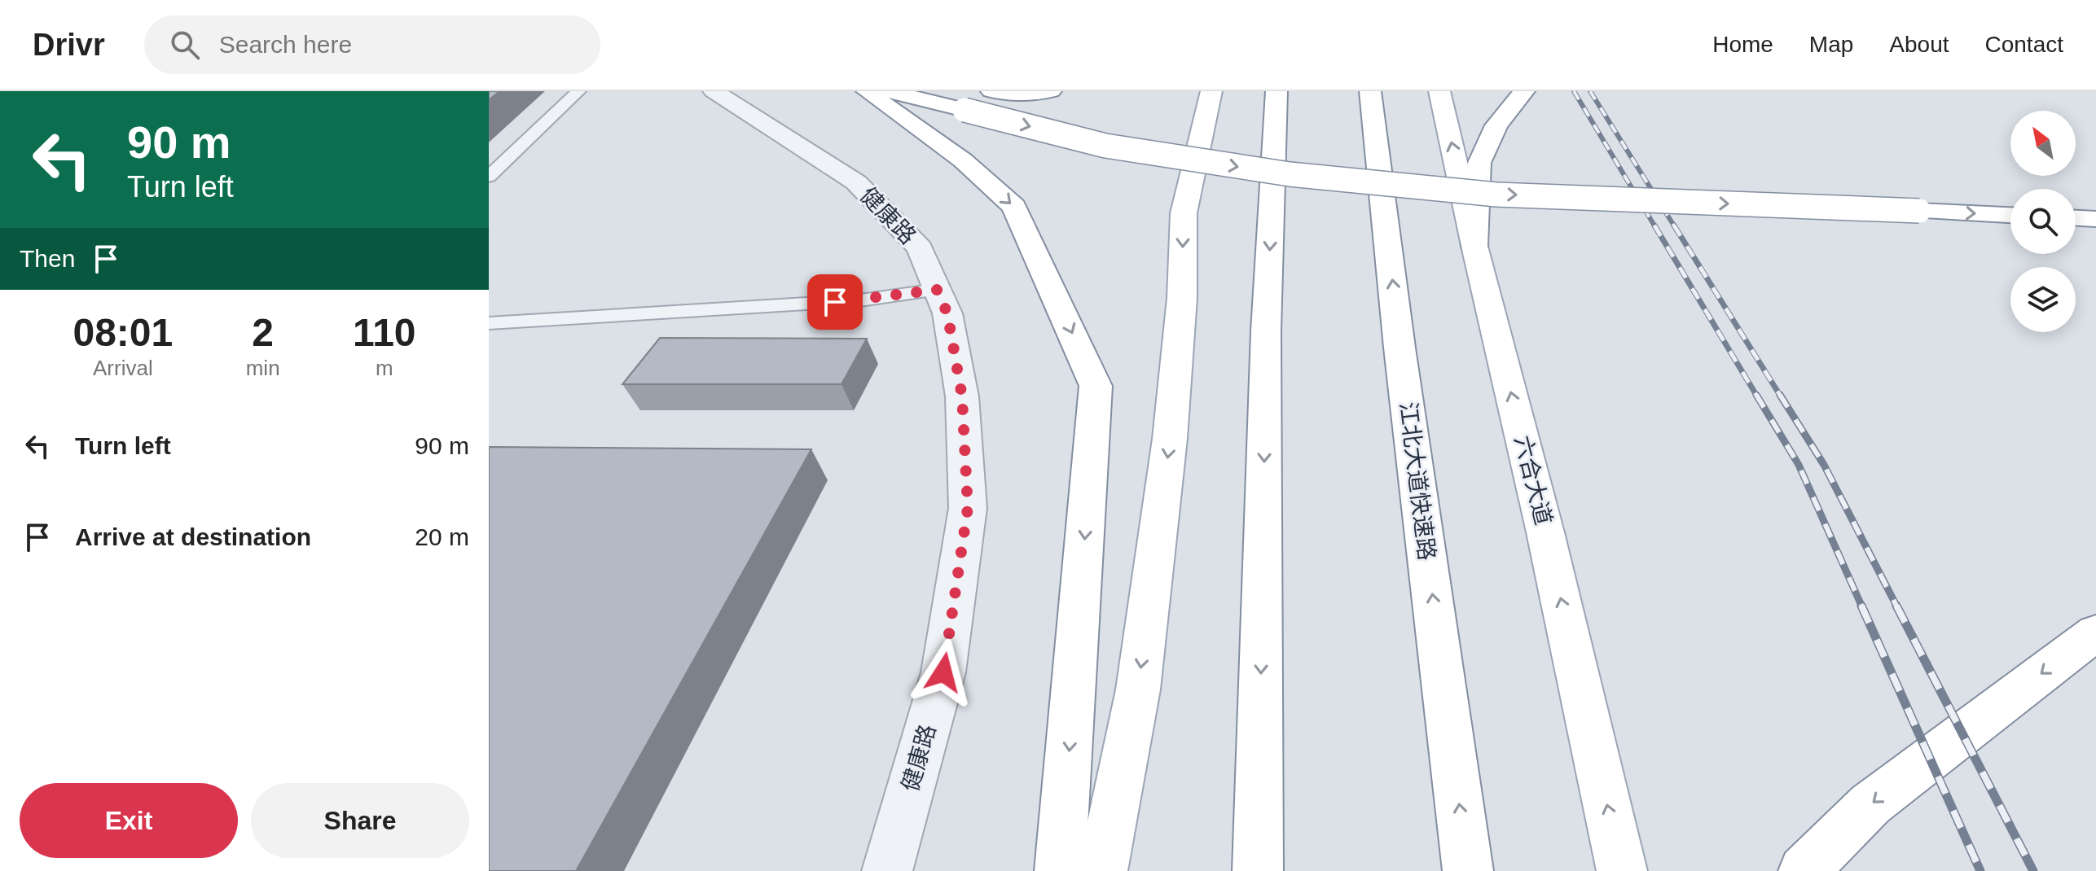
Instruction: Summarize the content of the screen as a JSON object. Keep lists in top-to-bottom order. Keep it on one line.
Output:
{"streets":{"main road":["六合大道","江北大道快速路"],"street":["健康路"]},"north":"top left","page":{"header":"Drivr","search":"Search here","nav":["Home","Map","About","Contact"],"turn":["90 m","Turn left"],"then":"Then","eta":["08:01","Arrival","2","min","110","m"],"list":[{"name":"Turn left","value":"90 m"},{"name":"Arrive at destination","value":"20 m"}],"buttons":["Exit","Share"]}}
